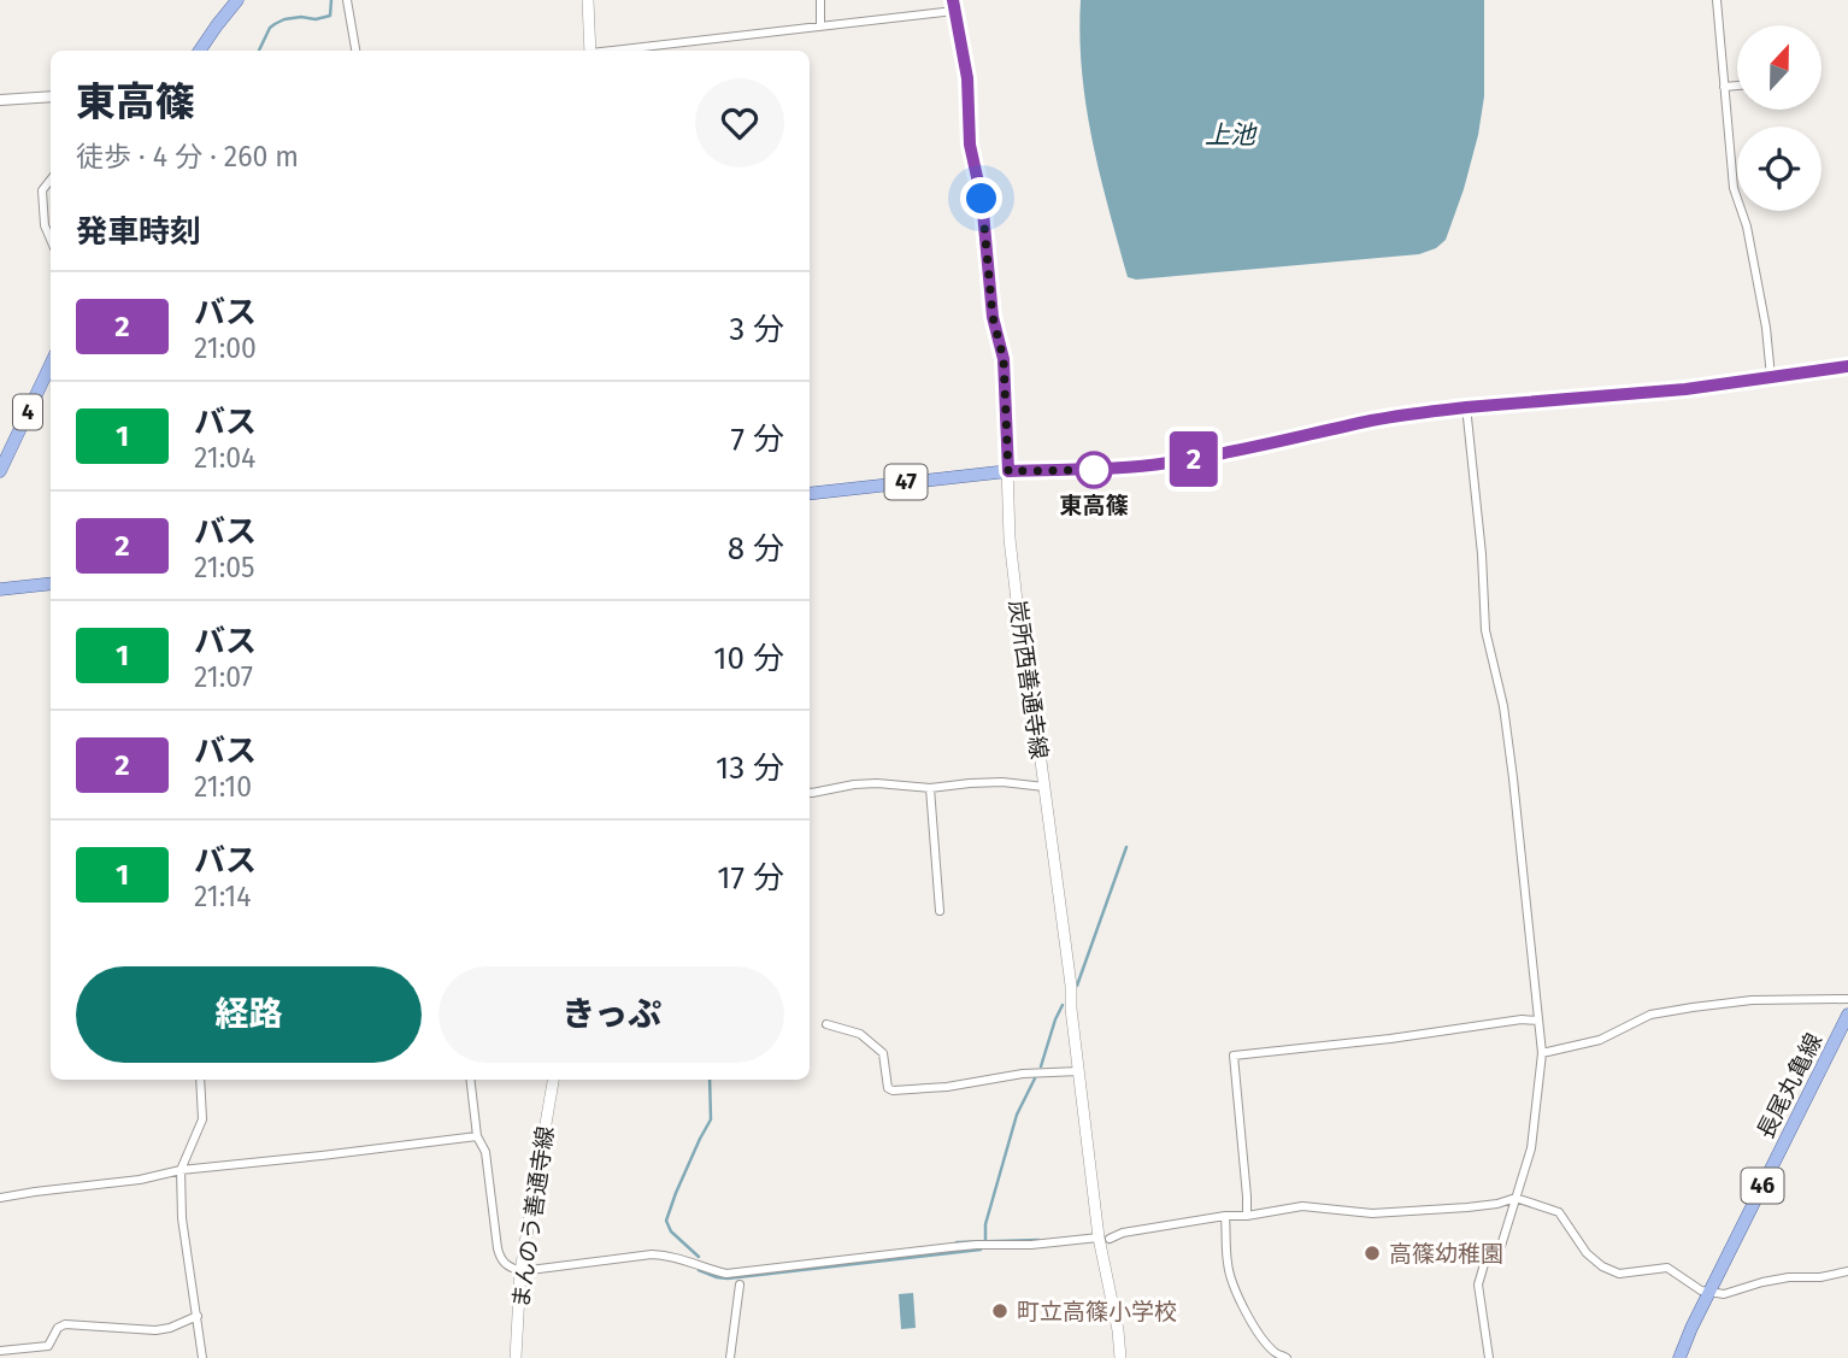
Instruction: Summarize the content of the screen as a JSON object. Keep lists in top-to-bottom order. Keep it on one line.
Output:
{"streets":{"main road":["4","47","炭所西善通寺線","長尾丸亀線","46","まんのう善通寺線"]},"crossings":[["47","炭所西善通寺線"]],"water":["上池"],"places":["東高篠","高篠幼稚園","町立高篠小学校"],"lines":["bus line 2"],"north":"top","page":{"on_map":"2","heading":[["東高篠","徒歩 · 4 分 · 260 m"],"発車時刻"],"list":[{"mark":"2","name":"バス","note":"21:00","value":"3 分"},{"mark":"1","name":"バス","note":"21:04","value":"7 分"},{"mark":"2","name":"バス","note":"21:05","value":"8 分"},{"mark":"1","name":"バス","note":"21:07","value":"10 分"},{"mark":"2","name":"バス","note":"21:10","value":"13 分"},{"mark":"1","name":"バス","note":"21:14","value":"17 分"}],"buttons":["経路","きっぷ"]}}
